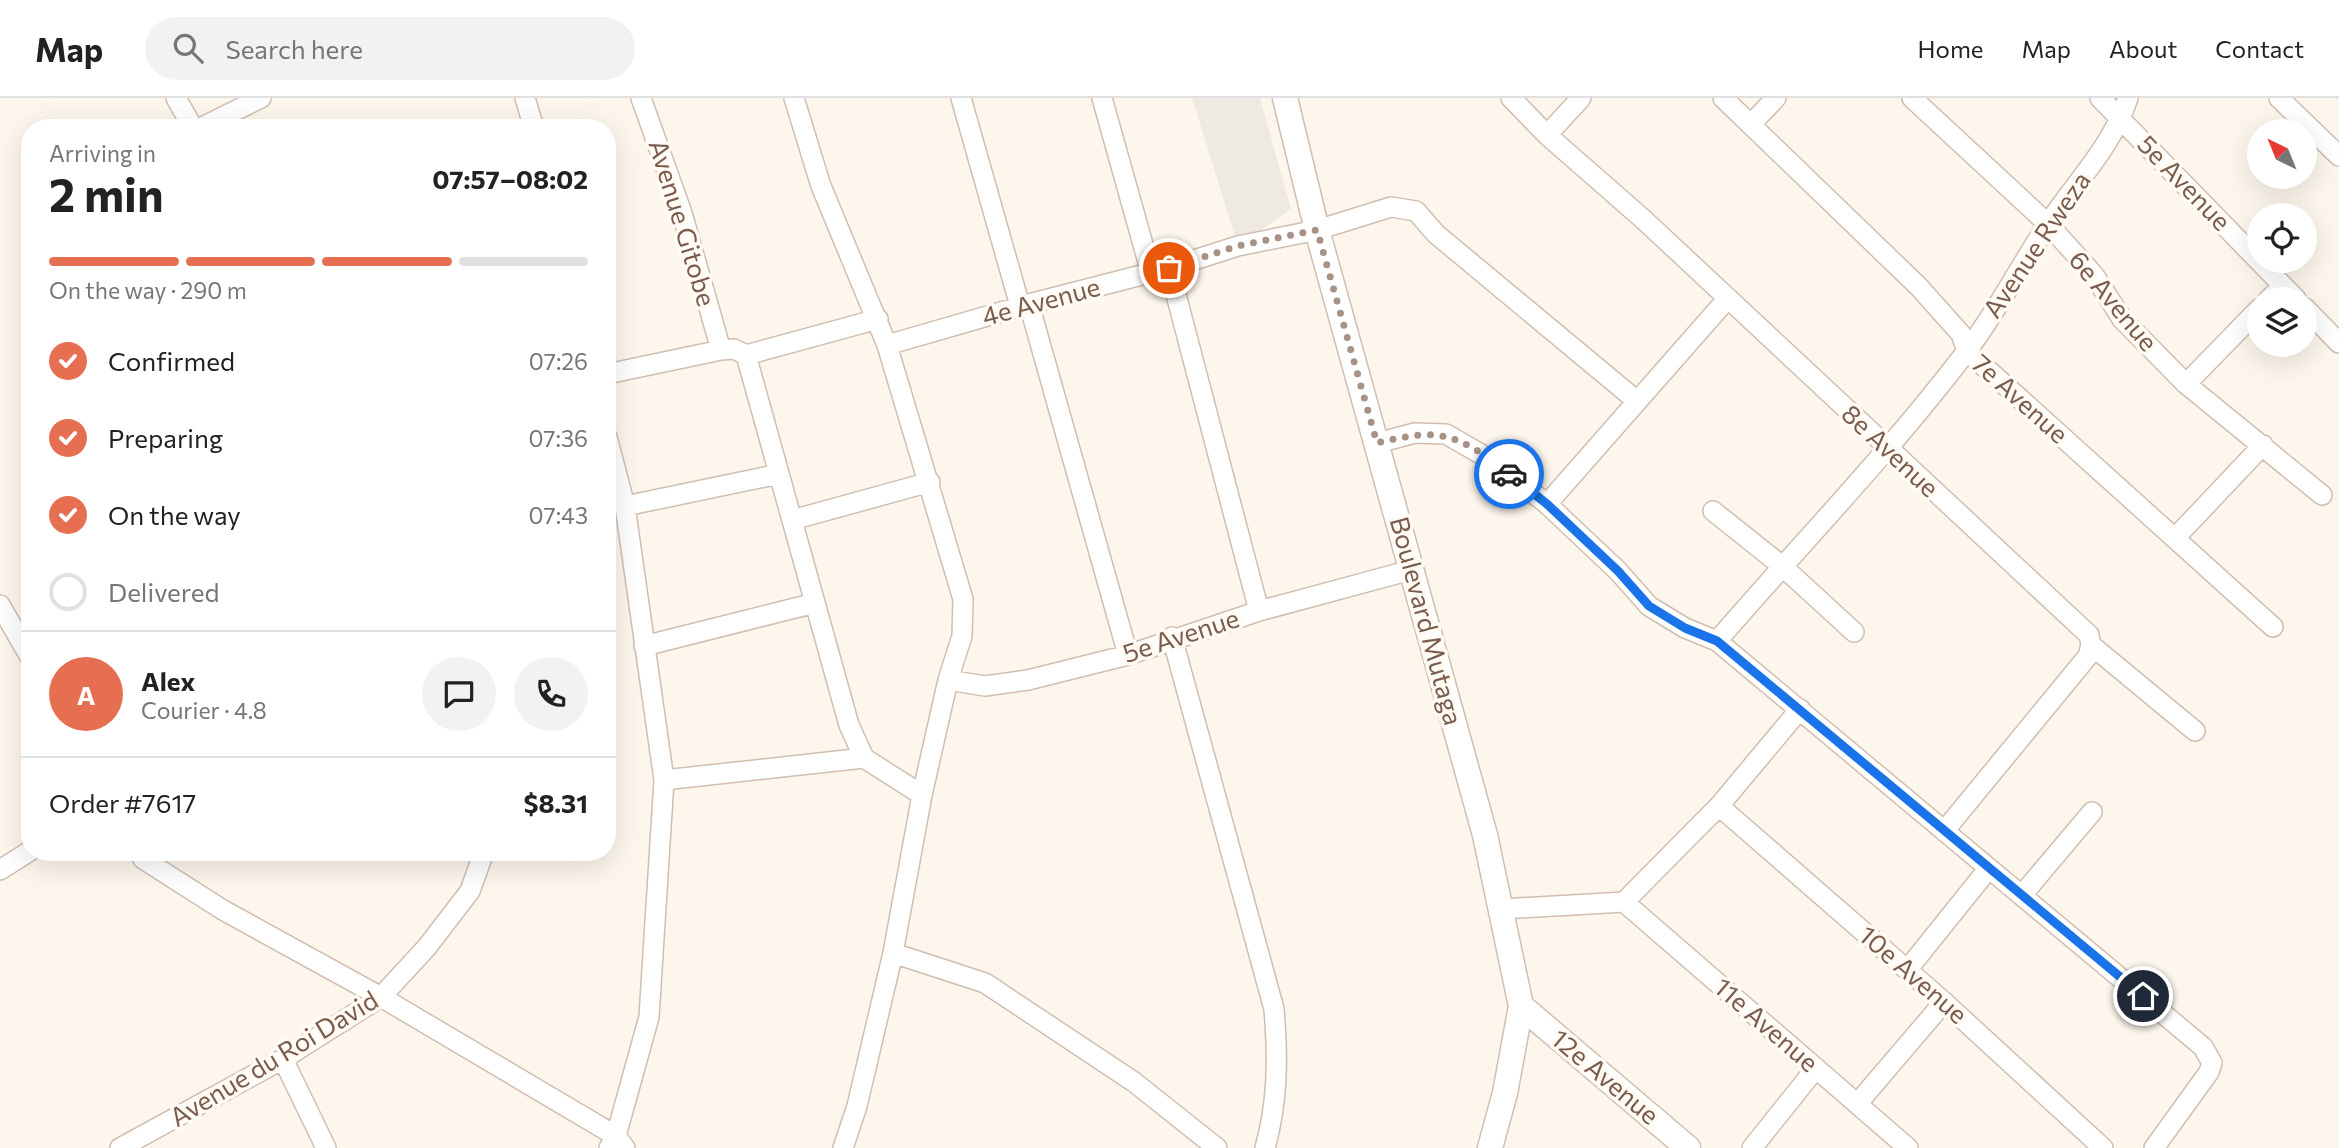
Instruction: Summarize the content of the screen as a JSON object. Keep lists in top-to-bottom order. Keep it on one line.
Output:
{"streets":{"street":["5e Avenue","Avenue Gitobe","Avenue Rweza","6e Avenue","4e Avenue","7e Avenue","8e Avenue","Boulevard Mutaga","10e Avenue","11e Avenue","Avenue du Roi David","12e Avenue"]},"crossings":[["5e Avenue","Avenue Rweza"],["5e Avenue","Boulevard Mutaga"],["Avenue Rweza","6e Avenue"],["Avenue Rweza","7e Avenue"],["Avenue Rweza","8e Avenue"],["4e Avenue","Boulevard Mutaga"],["Boulevard Mutaga","12e Avenue"]],"north":"top left","page":{"header":"Map","search":"Search here","nav":["Home","Map","About","Contact"],"heading":["2 min","Arriving in","07:57–08:02"],"panel":["Alex","Courier · 4.8","Order #7617","$8.31"],"bar":"On the way · 290 m","list":[["Confirmed","07:26"],["Preparing","07:36"],["On the way","07:43"],"Delivered"],"round":"A"}}
